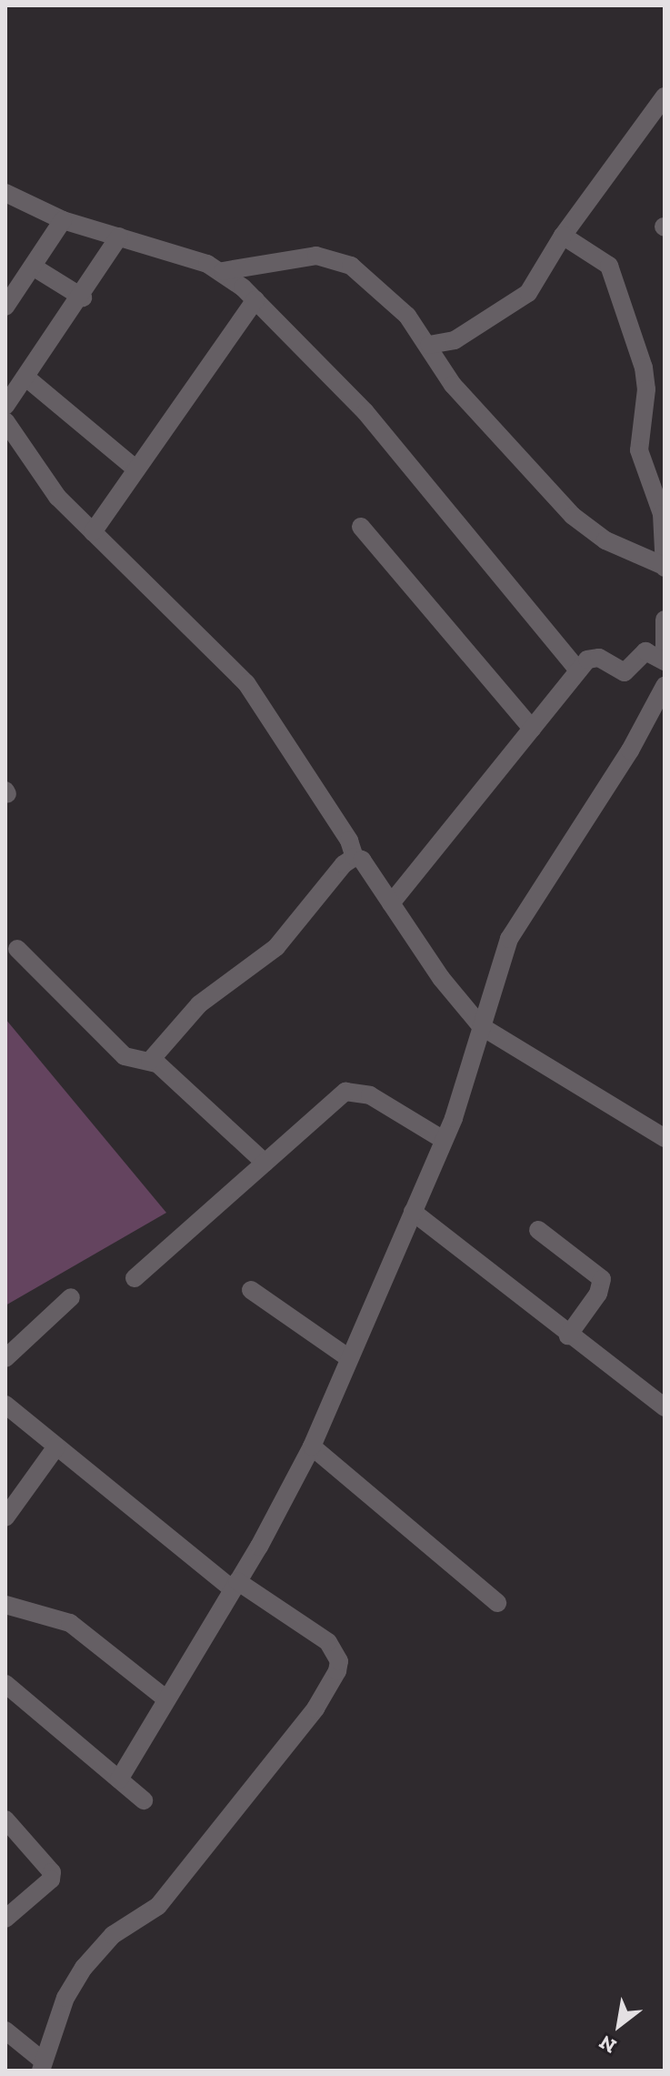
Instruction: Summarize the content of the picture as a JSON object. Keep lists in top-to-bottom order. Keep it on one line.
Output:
{"north":"bottom left"}
